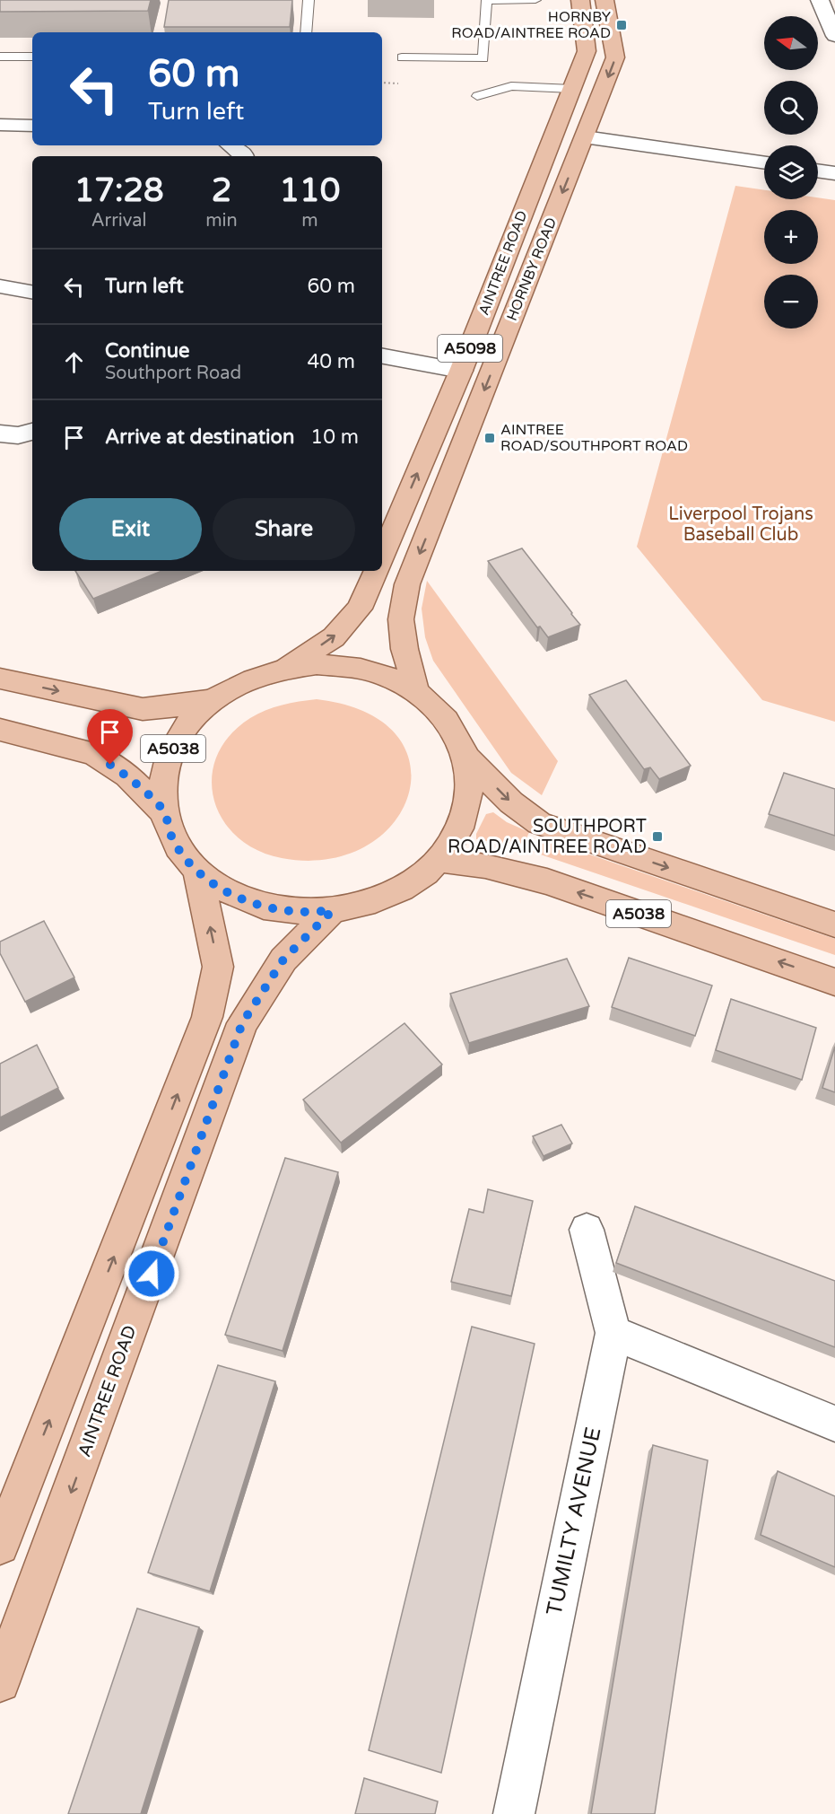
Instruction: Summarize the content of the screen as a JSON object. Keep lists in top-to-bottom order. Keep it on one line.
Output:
{"streets":{"main road":["AINTREE ROAD","HORNBY ROAD","A5098","A5038"],"street":["TUMILTY AVENUE"]},"crossings":[["AINTREE ROAD","A5038"],["HORNBY ROAD","A5038"]],"one_way":["HORNBY ROAD"],"parks":["Liverpool Trojans Baseball Club"],"places":{"transit":["HORNBY ROAD/AINTREE ROAD","AINTREE ROAD/SOUTHPORT ROAD","SOUTHPORT ROAD/AINTREE ROAD"]},"north":"left","page":{"map_buttons":["+","−"],"turn":["60 m","Turn left"],"eta":["17:28","Arrival","2","min","110","m"],"list":[{"name":"Turn left","value":"60 m"},{"name":"Continue","note":"Southport Road","value":"40 m"},{"name":"Arrive at destination","value":"10 m"}],"buttons":["Exit","Share"]}}
